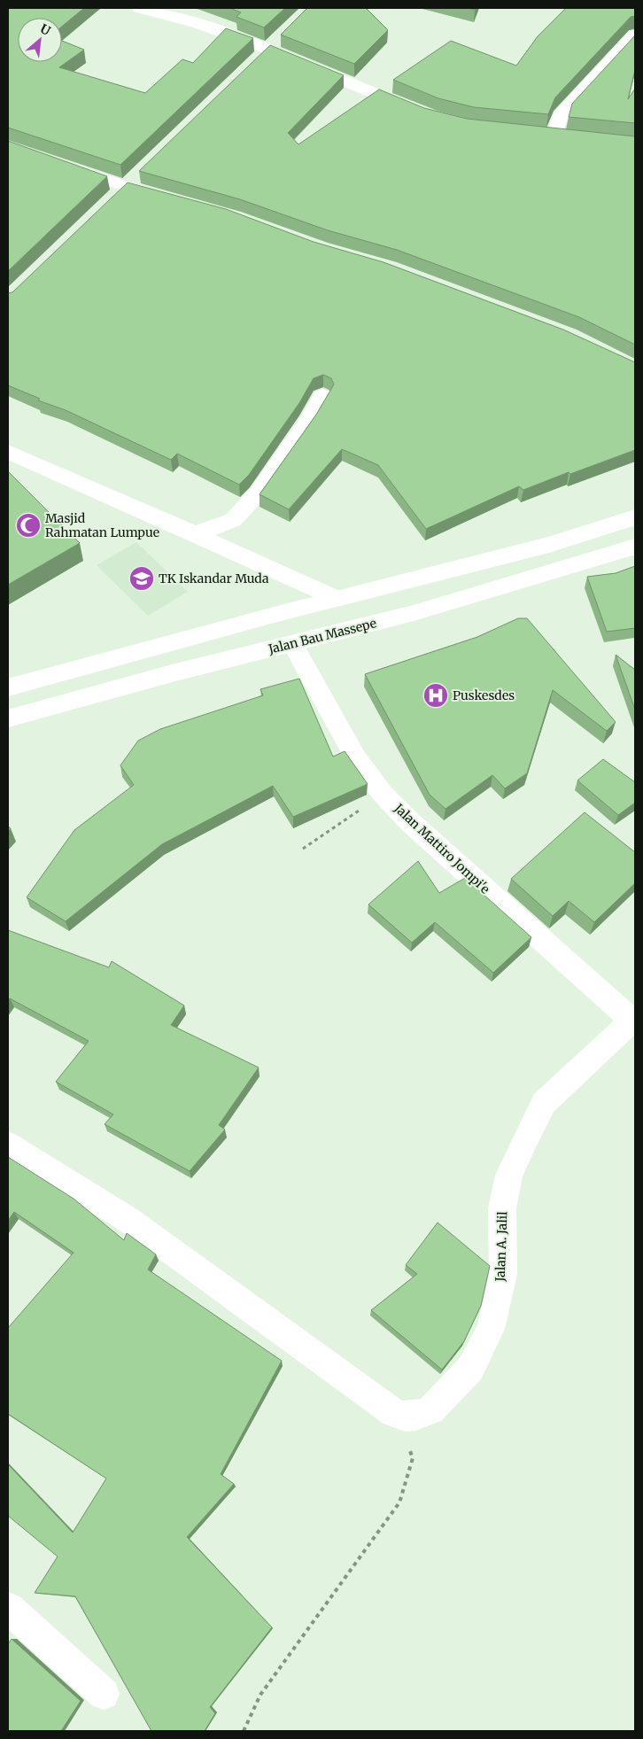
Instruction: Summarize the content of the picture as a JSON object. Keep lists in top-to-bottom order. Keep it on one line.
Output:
{"streets":{"main road":["Jalan Bau Massepe","Jalan Mattiro Jompi'e","Jalan A. Jalil"]},"crossings":[["Jalan Bau Massepe","Jalan Mattiro Jompi'e"],["Jalan Mattiro Jompi'e","Jalan A. Jalil"]],"places":{"mosque":["Masjid Rahmatan Lumpue"],"school or university":["TK Iskandar Muda"],"hospital":["Puskesdes"]},"north":"top right"}
